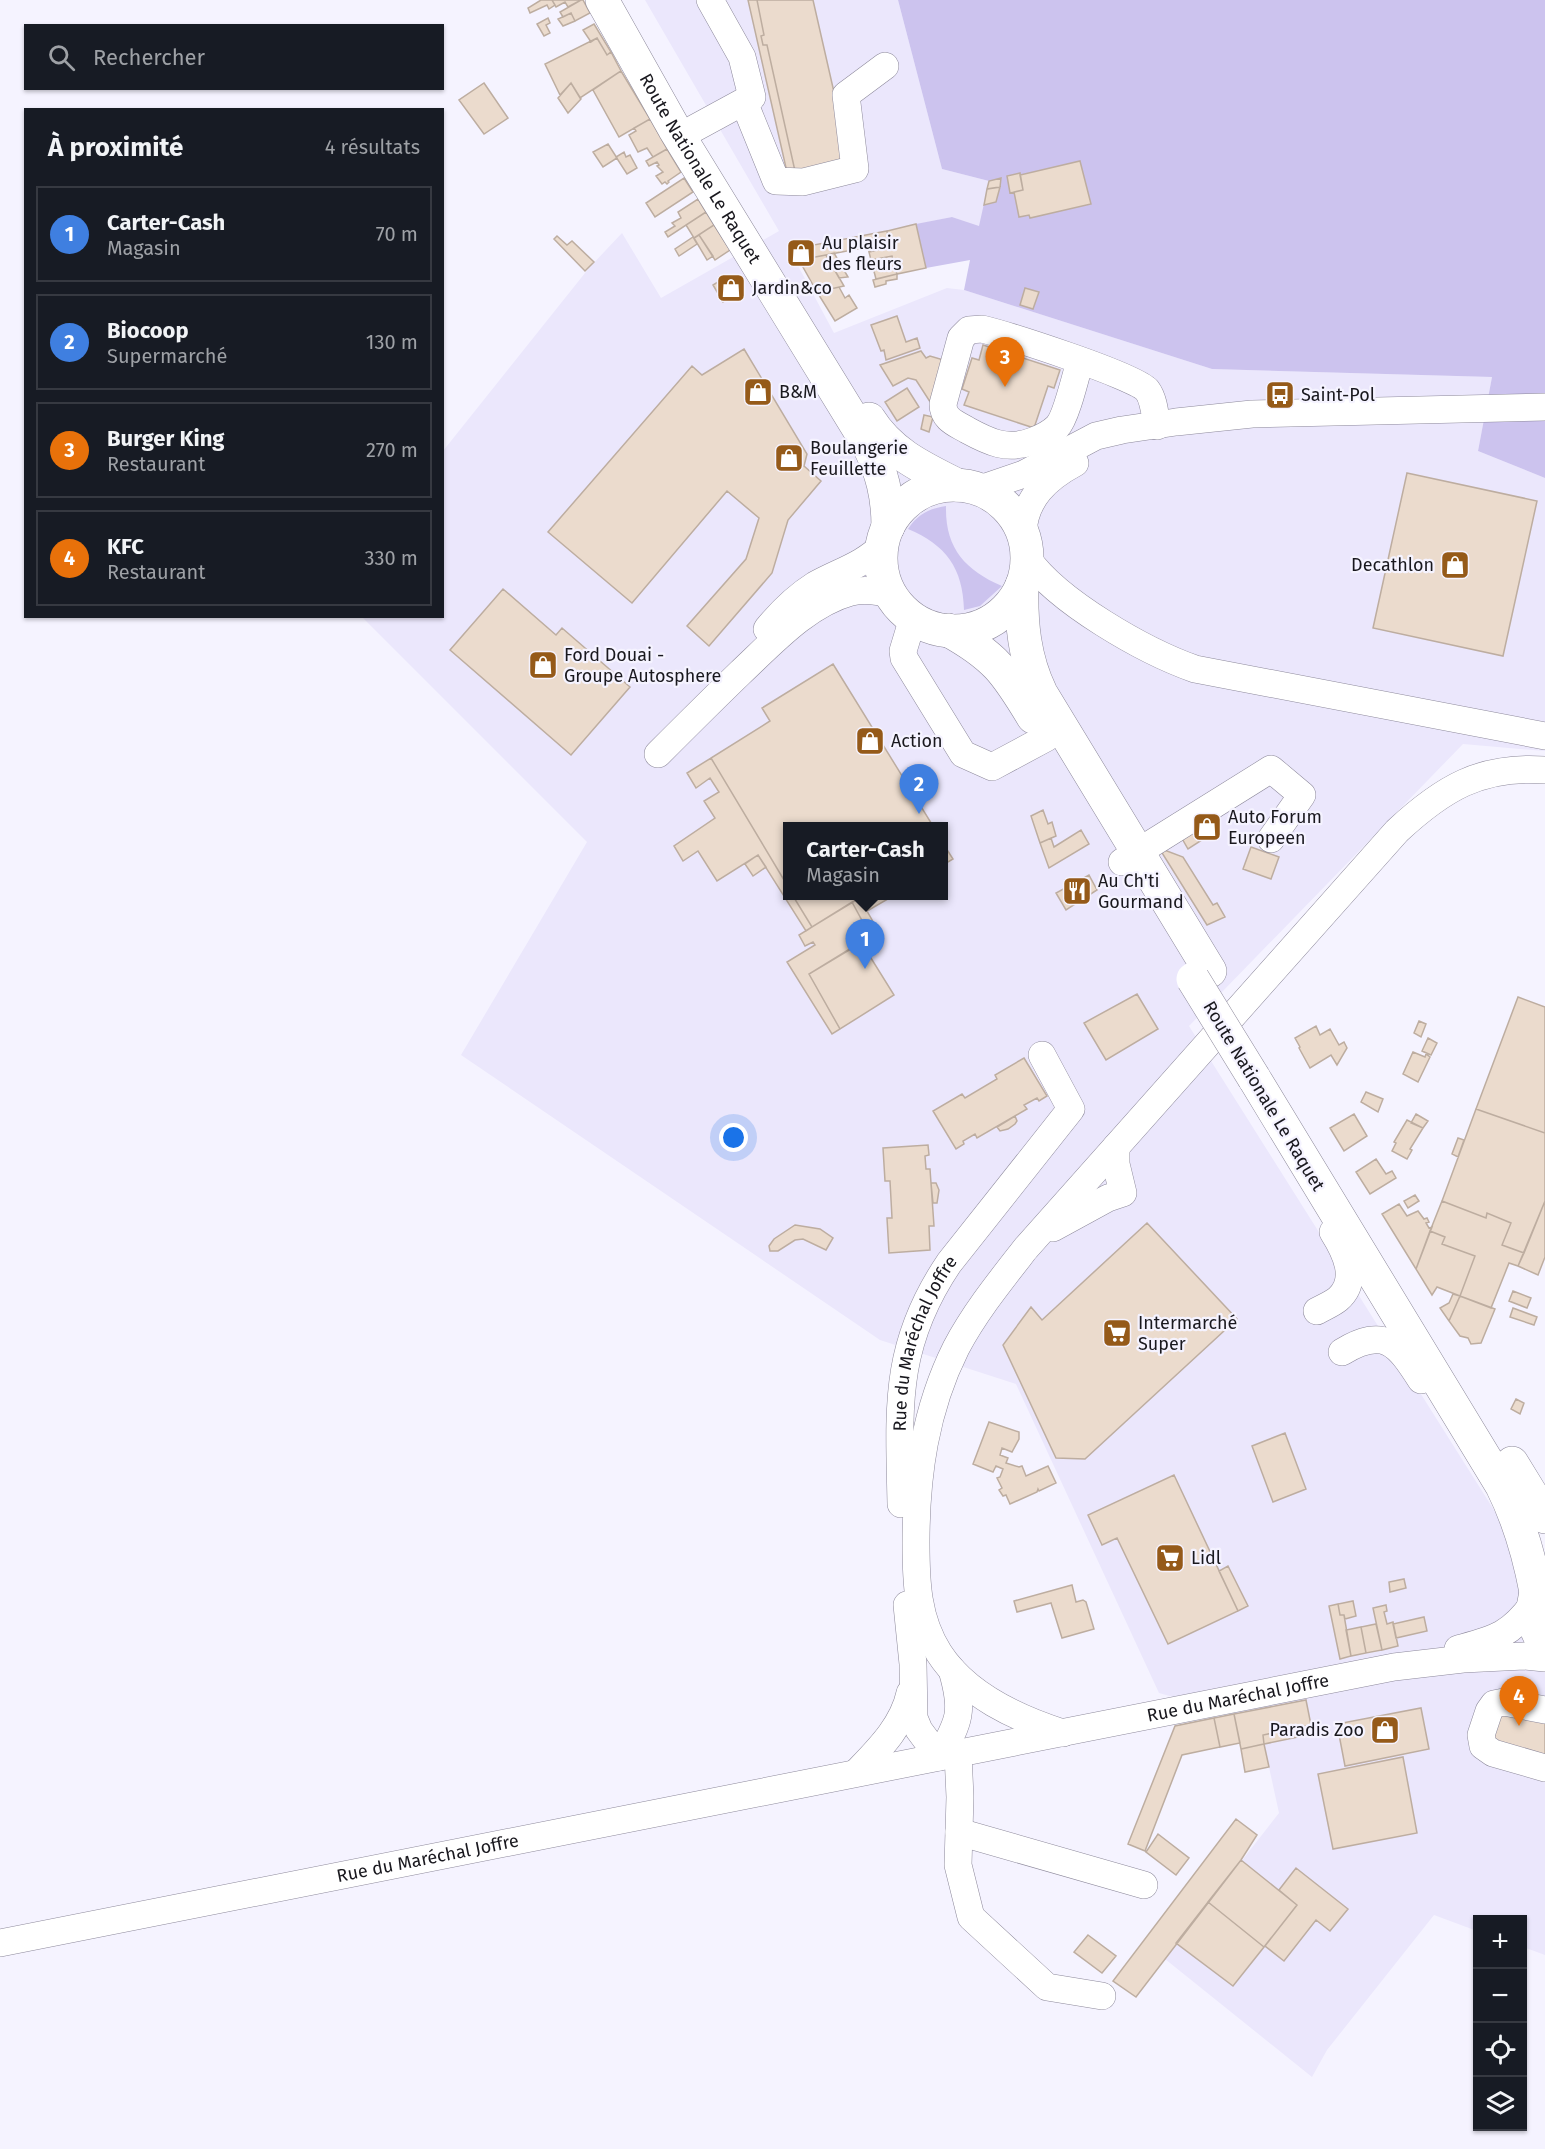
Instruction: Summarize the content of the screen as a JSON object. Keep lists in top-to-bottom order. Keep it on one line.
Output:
{"streets":{"main road":["Route Nationale Le Raquet"],"street":["Rue du Maréchal Joffre"]},"crossings":[["Route Nationale Le Raquet","Rue du Maréchal Joffre"]],"places":{"shop":["Au plaisir des fleurs","Jardin&co","B&M","Boulangerie Feuillette","Decathlon","Ford Douai - Groupe Autosphere","Action","Auto Forum Europeen","Paradis Zoo"],"bus stop":["Saint-Pol"],"restaurant":["Au Ch'ti Gourmand"],"supermarket":["Intermarché Super","Lidl"]},"page":{"search":"Rechercher","heading":["À proximité","4 résultats"],"list":[{"mark":"1","name":"Carter-Cash","note":"Magasin","value":"70 m"},{"mark":"2","name":"Biocoop","note":"Supermarché","value":"130 m"},{"mark":"3","name":"Burger King","note":"Restaurant","value":"270 m"},{"mark":"4","name":"KFC","note":"Restaurant","value":"330 m"}],"pins":["3","2","1","4"],"popup":["Carter-Cash","Magasin"],"map_buttons":["+","−"]}}
